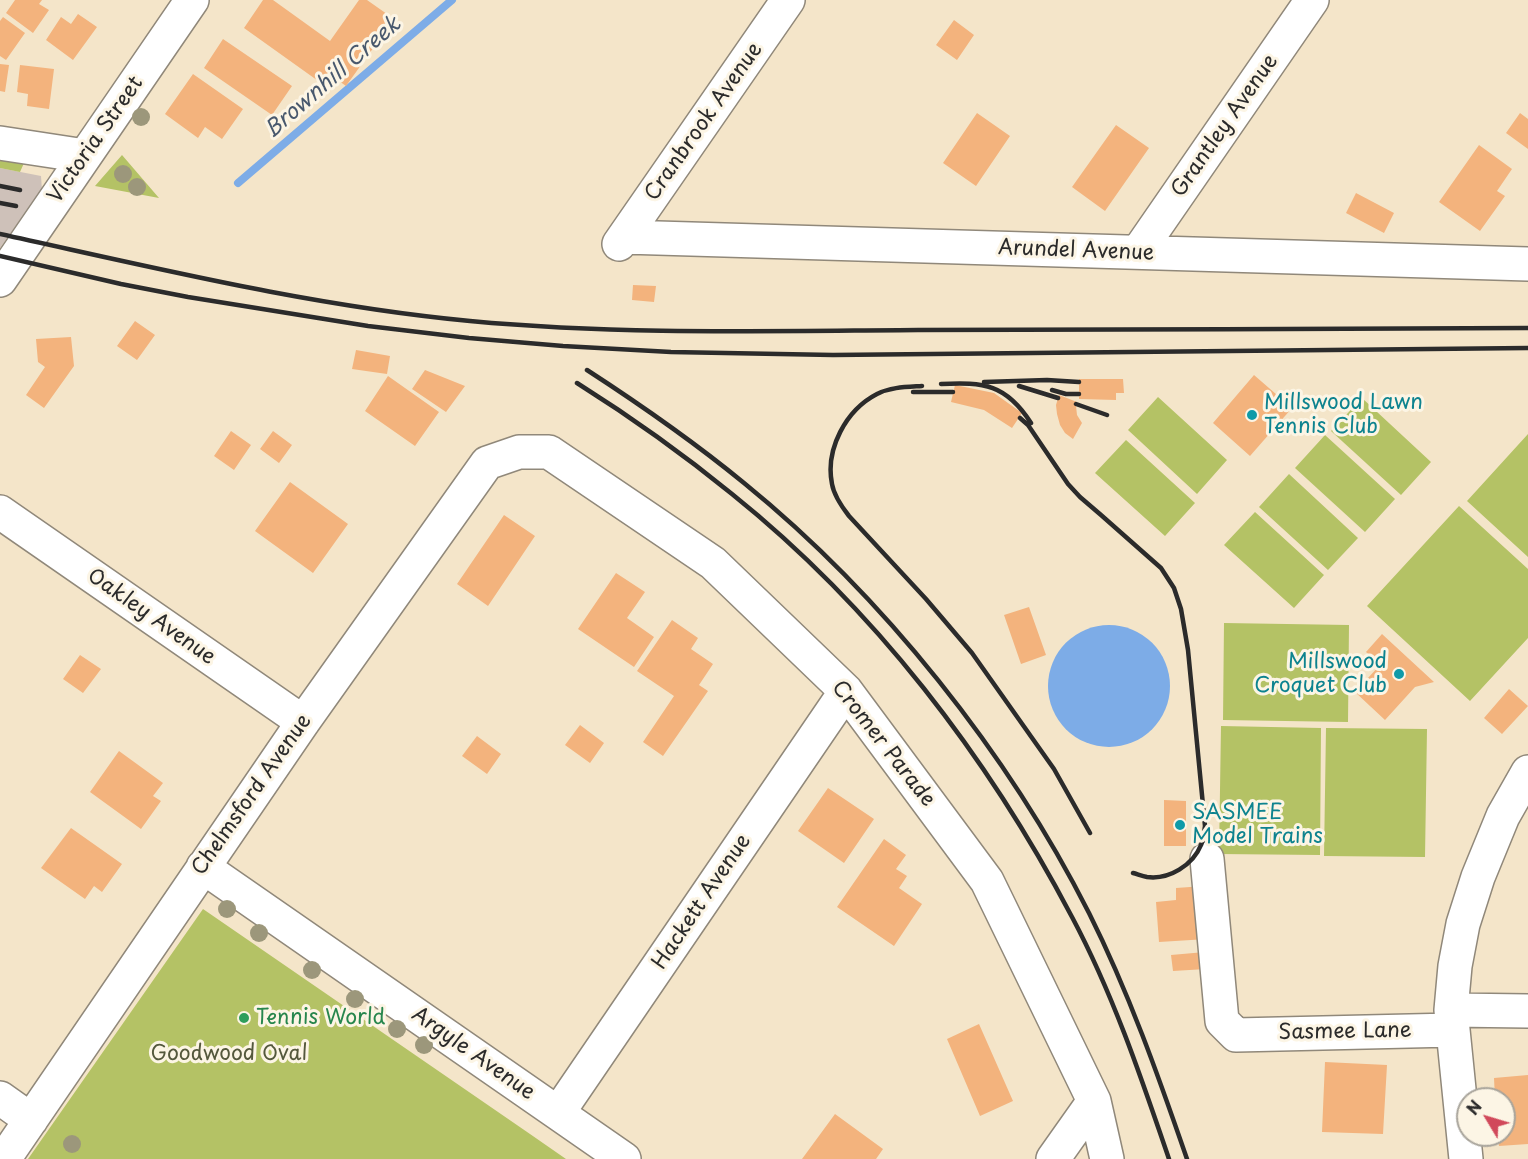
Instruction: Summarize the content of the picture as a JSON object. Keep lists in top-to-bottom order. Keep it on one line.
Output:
{"streets":{"street":["Cranbrook Avenue","Grantley Avenue","Victoria Street","Arundel Avenue","Oakley Avenue","Cromer Parade","Chelmsford Avenue","Hackett Avenue","Sasmee Lane","Argyle Avenue"]},"crossings":[["Cranbrook Avenue","Arundel Avenue"],["Grantley Avenue","Arundel Avenue"],["Oakley Avenue","Chelmsford Avenue"],["Cromer Parade","Chelmsford Avenue"],["Cromer Parade","Hackett Avenue"],["Chelmsford Avenue","Argyle Avenue"],["Hackett Avenue","Argyle Avenue"]],"water":["Brownhill Creek"],"parks":["Goodwood Oval"],"places":["Millswood Lawn Tennis Club","Millswood Croquet Club","SASMEE Model Trains","Tennis World"],"north":"top left"}
